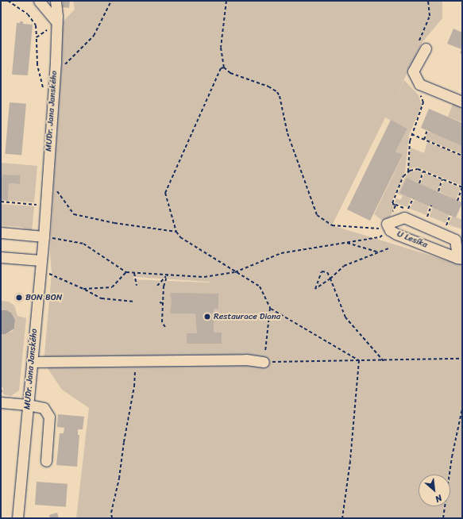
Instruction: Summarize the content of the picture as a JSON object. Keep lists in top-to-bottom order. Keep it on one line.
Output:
{"streets":{"street":["MUDr. Jana Janského","U Lesíka"]},"places":["BON BON","Restaurace Diana"],"north":"bottom right"}
